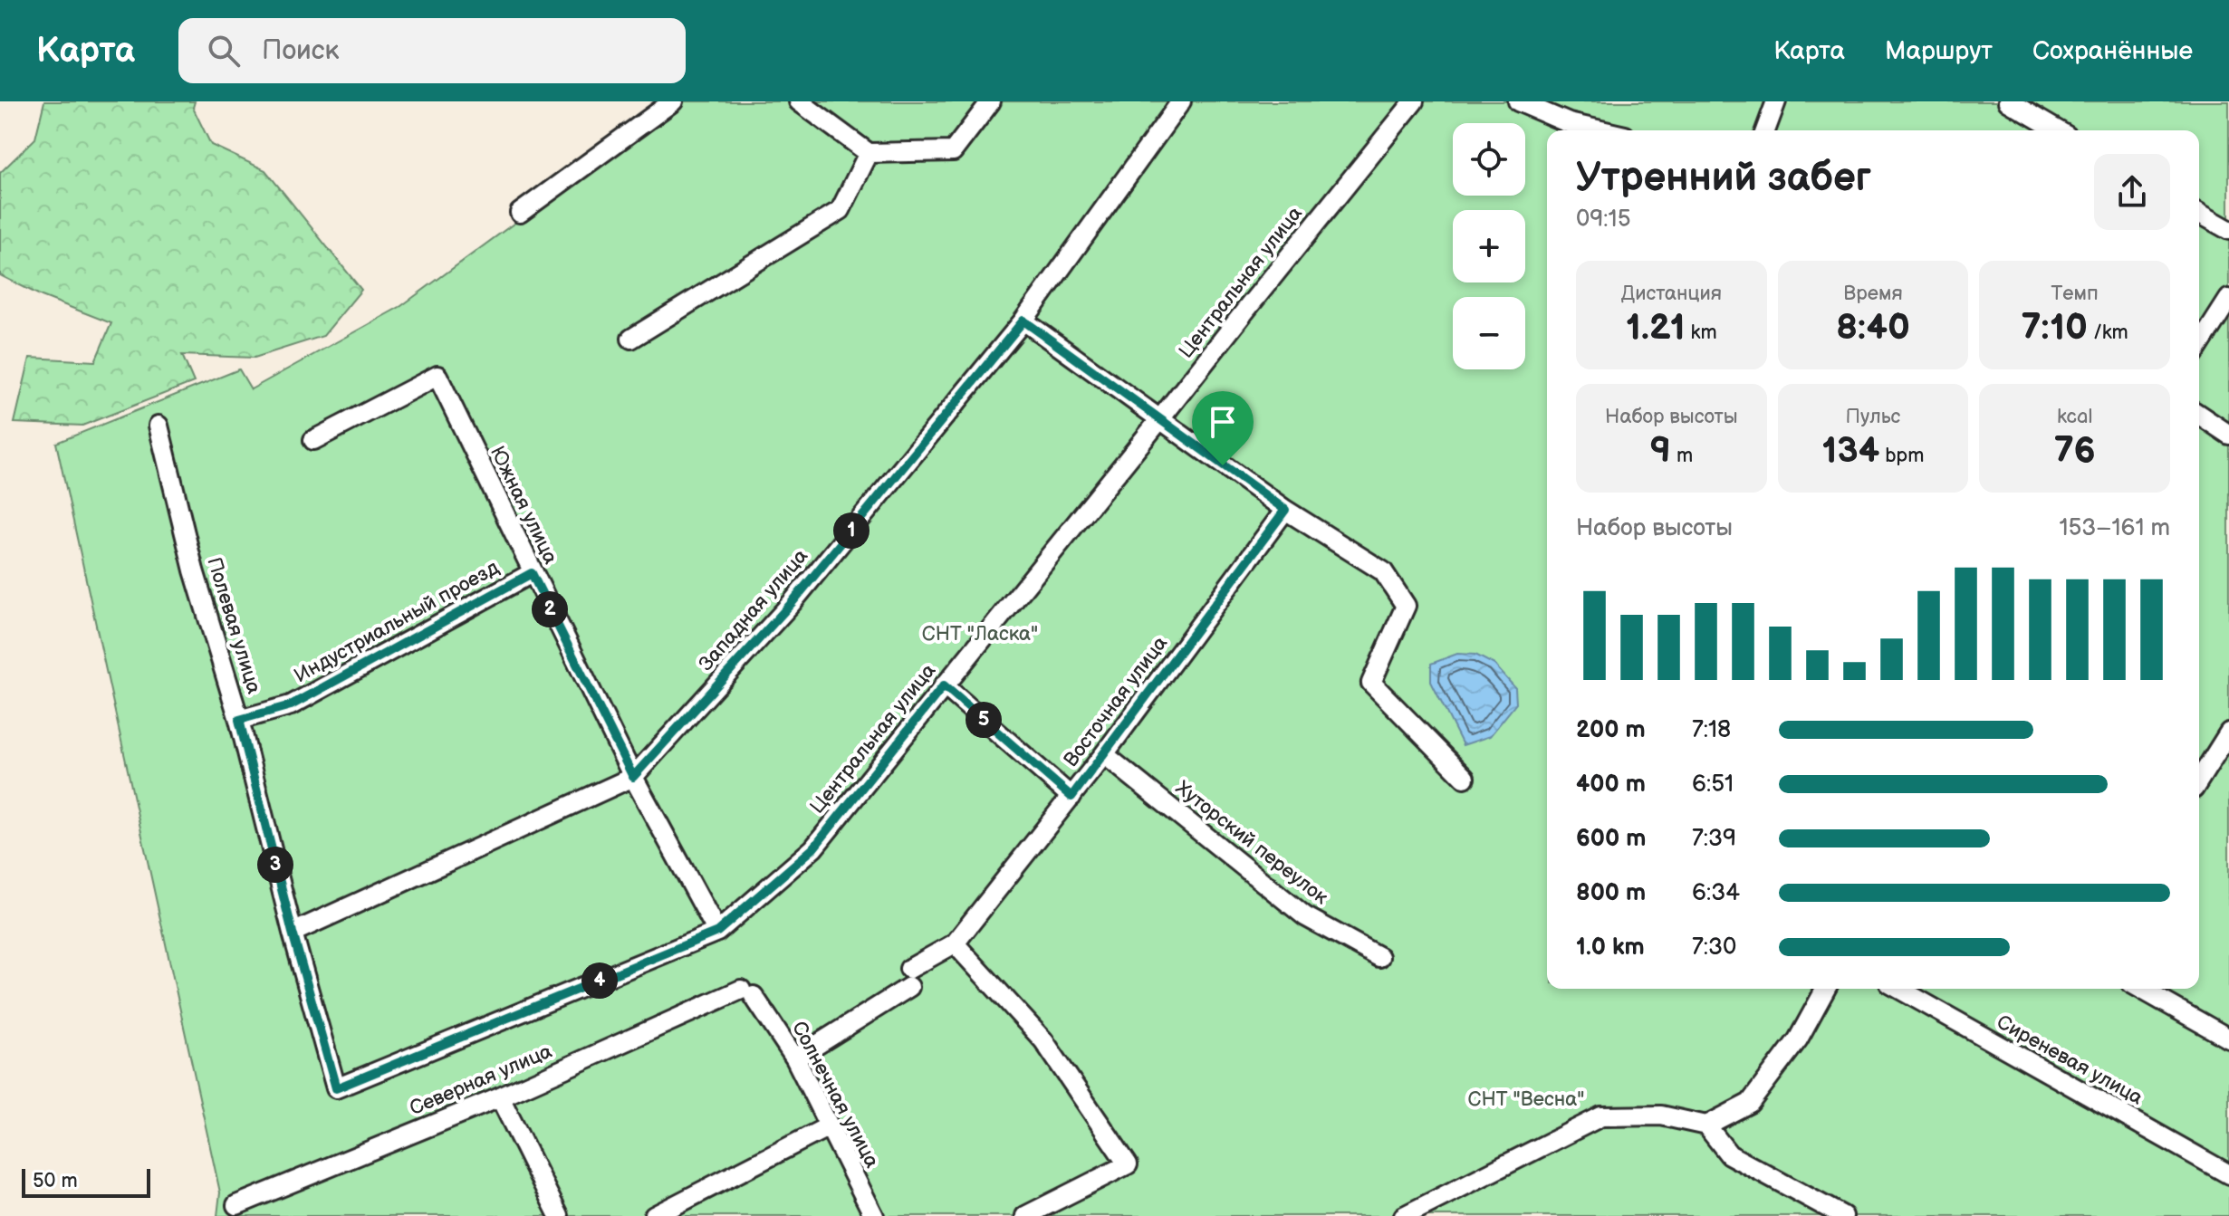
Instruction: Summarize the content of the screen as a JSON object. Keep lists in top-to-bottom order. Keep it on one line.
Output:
{"streets":{"street":["Центральная улица","Южная улица","Западная улица","Индустриальный проезд","Полевая улица","Восточная улица","Хуторский переулок","Сиреневая улица","Северная улица","Солнечная улица"]},"crossings":[["Центральная улица","Южная улица"],["Центральная улица","Полевая улица"],["Южная улица","Западная улица"],["Южная улица","Индустриальный проезд"],["Западная улица","Полевая улица"],["Индустриальный проезд","Полевая улица"],["Восточная улица","Хуторский переулок"],["Восточная улица","Солнечная улица"],["Северная улица","Солнечная улица"]],"parks":["СНТ \"Ласка\"","СНТ \"Весна\""],"scale_bar":"50 m","page":{"header":"Карта","search":"Поиск","nav":["Карта","Маршрут","Сохранённые"],"map_buttons":["+","−"],"heading":["Утренний забег","09:15"],"stats":[["Дистанция","1.21 km"],["Время","8:40"],["Темп","7:10 /km"],["Набор высоты","9 m"],["Пульс","134 bpm"],["kcal","76"]],"chart":["Набор высоты","153–161 m"],"pins":["1","2","5","3","4"],"list":[{"name":"200 m","note":"7:18"},{"name":"400 m","note":"6:51"},{"name":"600 m","note":"7:39"},{"name":"800 m","note":"6:34"},{"name":"1.0 km","note":"7:30"}],"scale":"50 m"}}
